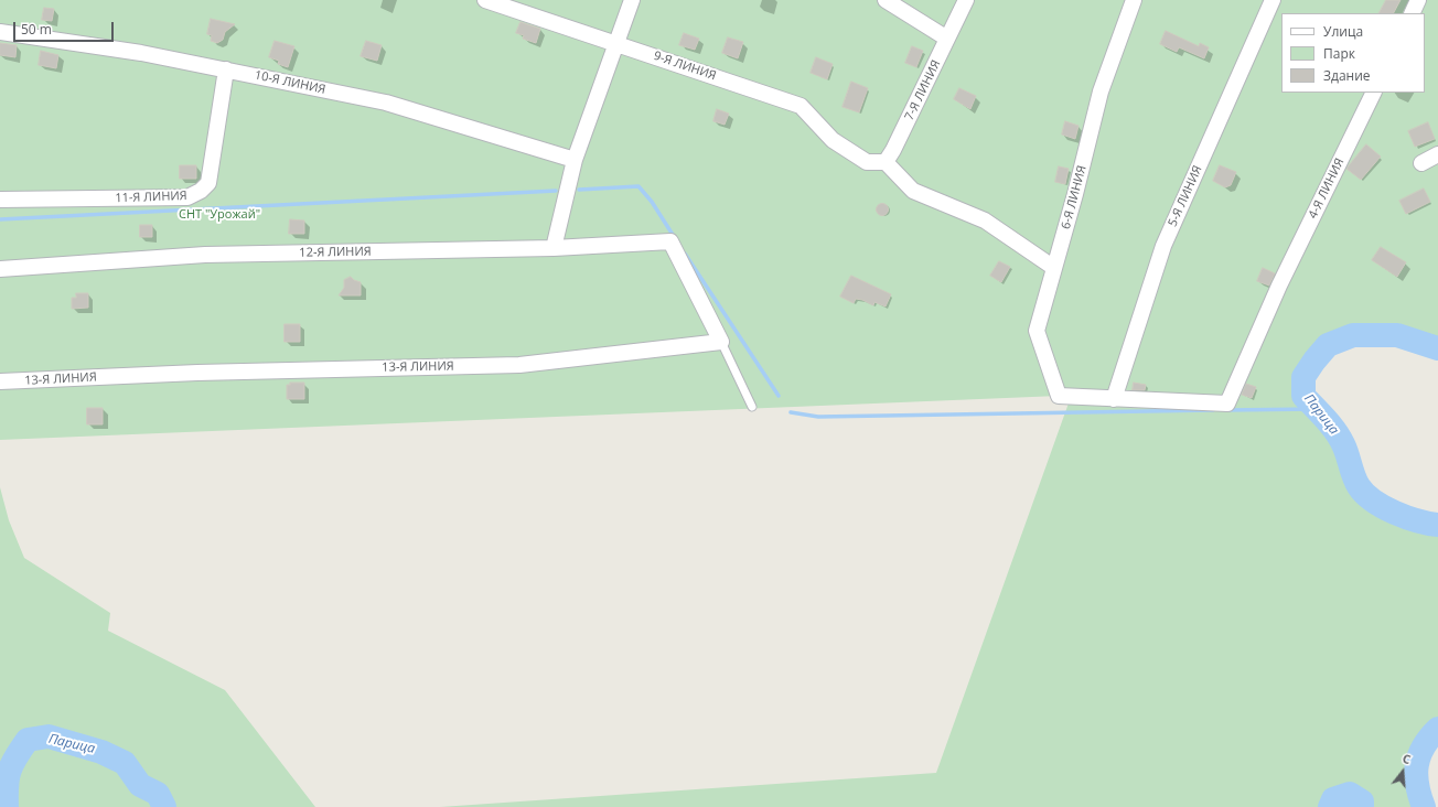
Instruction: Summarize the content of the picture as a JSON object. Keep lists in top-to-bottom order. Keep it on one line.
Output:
{"streets":{"street":["9-Я ЛИНИЯ","10-Я ЛИНИЯ","7-Я ЛИНИЯ","4-Я ЛИНИЯ","5-Я ЛИНИЯ","11-Я ЛИНИЯ","6-Я ЛИНИЯ","12-Я ЛИНИЯ","13-Я ЛИНИЯ"]},"crossings":[["9-Я ЛИНИЯ","7-Я ЛИНИЯ"],["10-Я ЛИНИЯ","11-Я ЛИНИЯ"],["4-Я ЛИНИЯ","5-Я ЛИНИЯ"],["4-Я ЛИНИЯ","6-Я ЛИНИЯ"],["5-Я ЛИНИЯ","6-Я ЛИНИЯ"],["12-Я ЛИНИЯ","13-Я ЛИНИЯ"]],"water":["Парица"],"parks":["СНТ \"Урожай\""],"legend":["Улица","Парк","Здание"],"scale_bar":"50 m","north":"top"}
